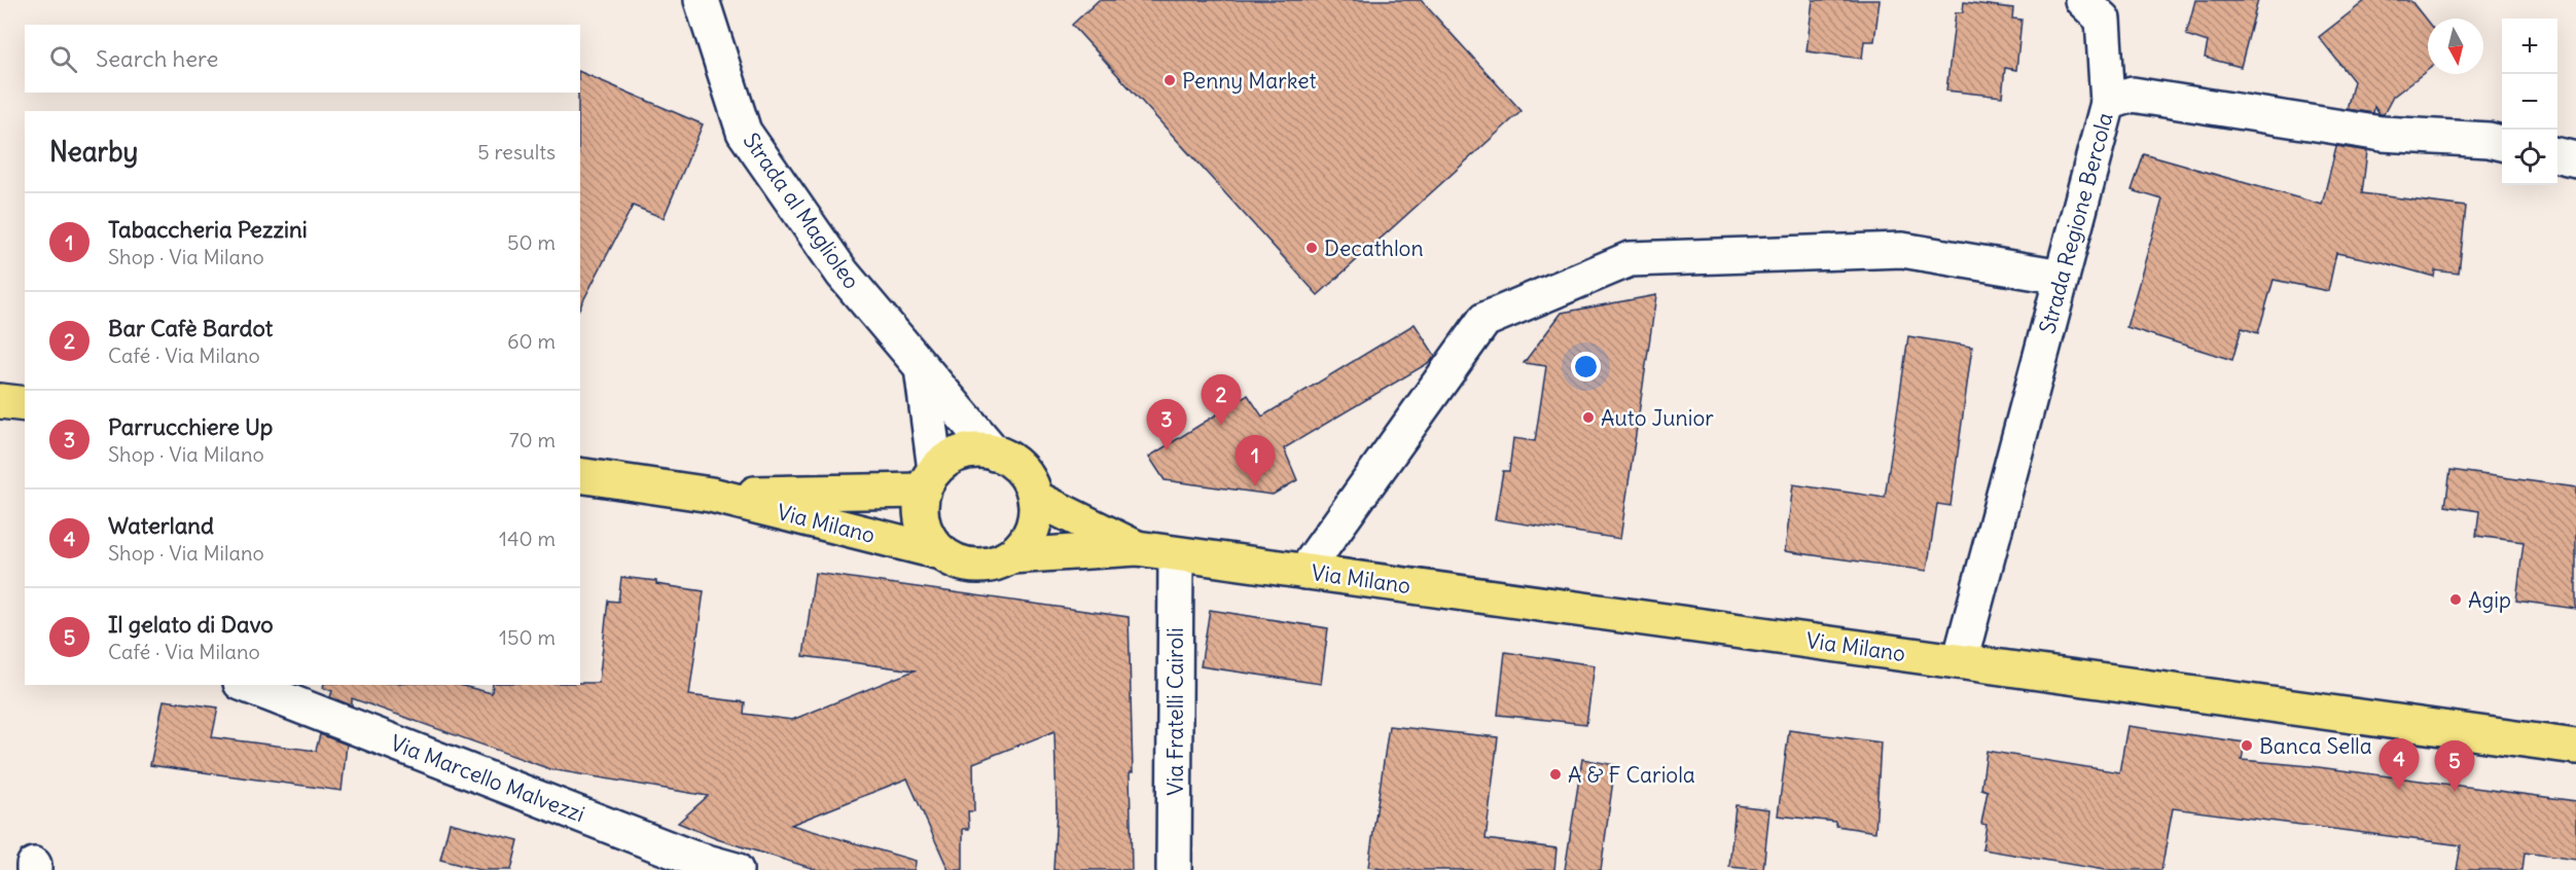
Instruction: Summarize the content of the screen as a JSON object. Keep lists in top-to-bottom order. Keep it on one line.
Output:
{"streets":{"main road":["Via Milano"],"street":["Strada al Maglioleo","Strada Regione Bercola","Via Fratelli Cairoli","Via Marcello Malvezzi"]},"crossings":[["Strada al Maglioleo","Via Milano"],["Strada Regione Bercola","Via Milano"],["Via Milano","Via Fratelli Cairoli"]],"places":["Penny Market","Decathlon","Auto Junior","Agip","Banca Sella","A & F Cariola"],"north":"bottom","page":{"map_buttons":["+","−"],"search":"Search here","heading":["Nearby","5 results"],"list":[{"mark":"1","name":"Tabaccheria Pezzini","note":"Shop · Via Milano","value":"50 m"},{"mark":"2","name":"Bar Cafè Bardot","note":"Café · Via Milano","value":"60 m"},{"mark":"3","name":"Parrucchiere Up","note":"Shop · Via Milano","value":"70 m"},{"mark":"4","name":"Waterland","note":"Shop · Via Milano","value":"140 m"},{"mark":"5","name":"Il gelato di Davo","note":"Café · Via Milano","value":"150 m"}],"pins":["2","3","1","4","5"]}}
